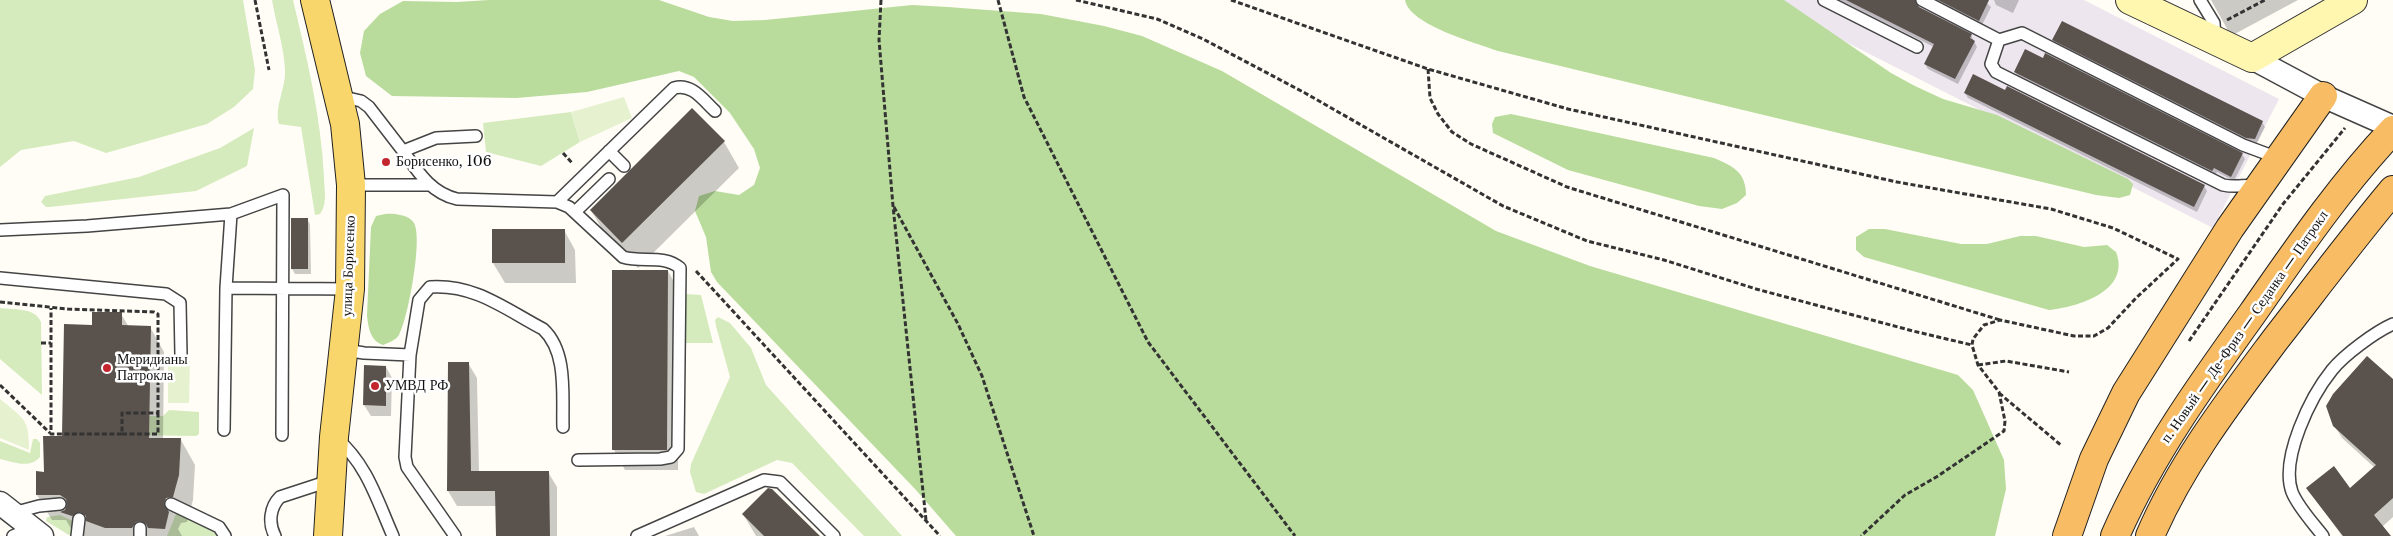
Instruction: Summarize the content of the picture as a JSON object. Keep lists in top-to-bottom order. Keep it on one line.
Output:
{"streets":{"highway":["п. Новый — Де-Фриз — Седанка — Патрокл"],"main road":["улица Борисенко"]},"places":["Борисенко, 106","Меридианы Патрокла","УМВД РФ"]}
